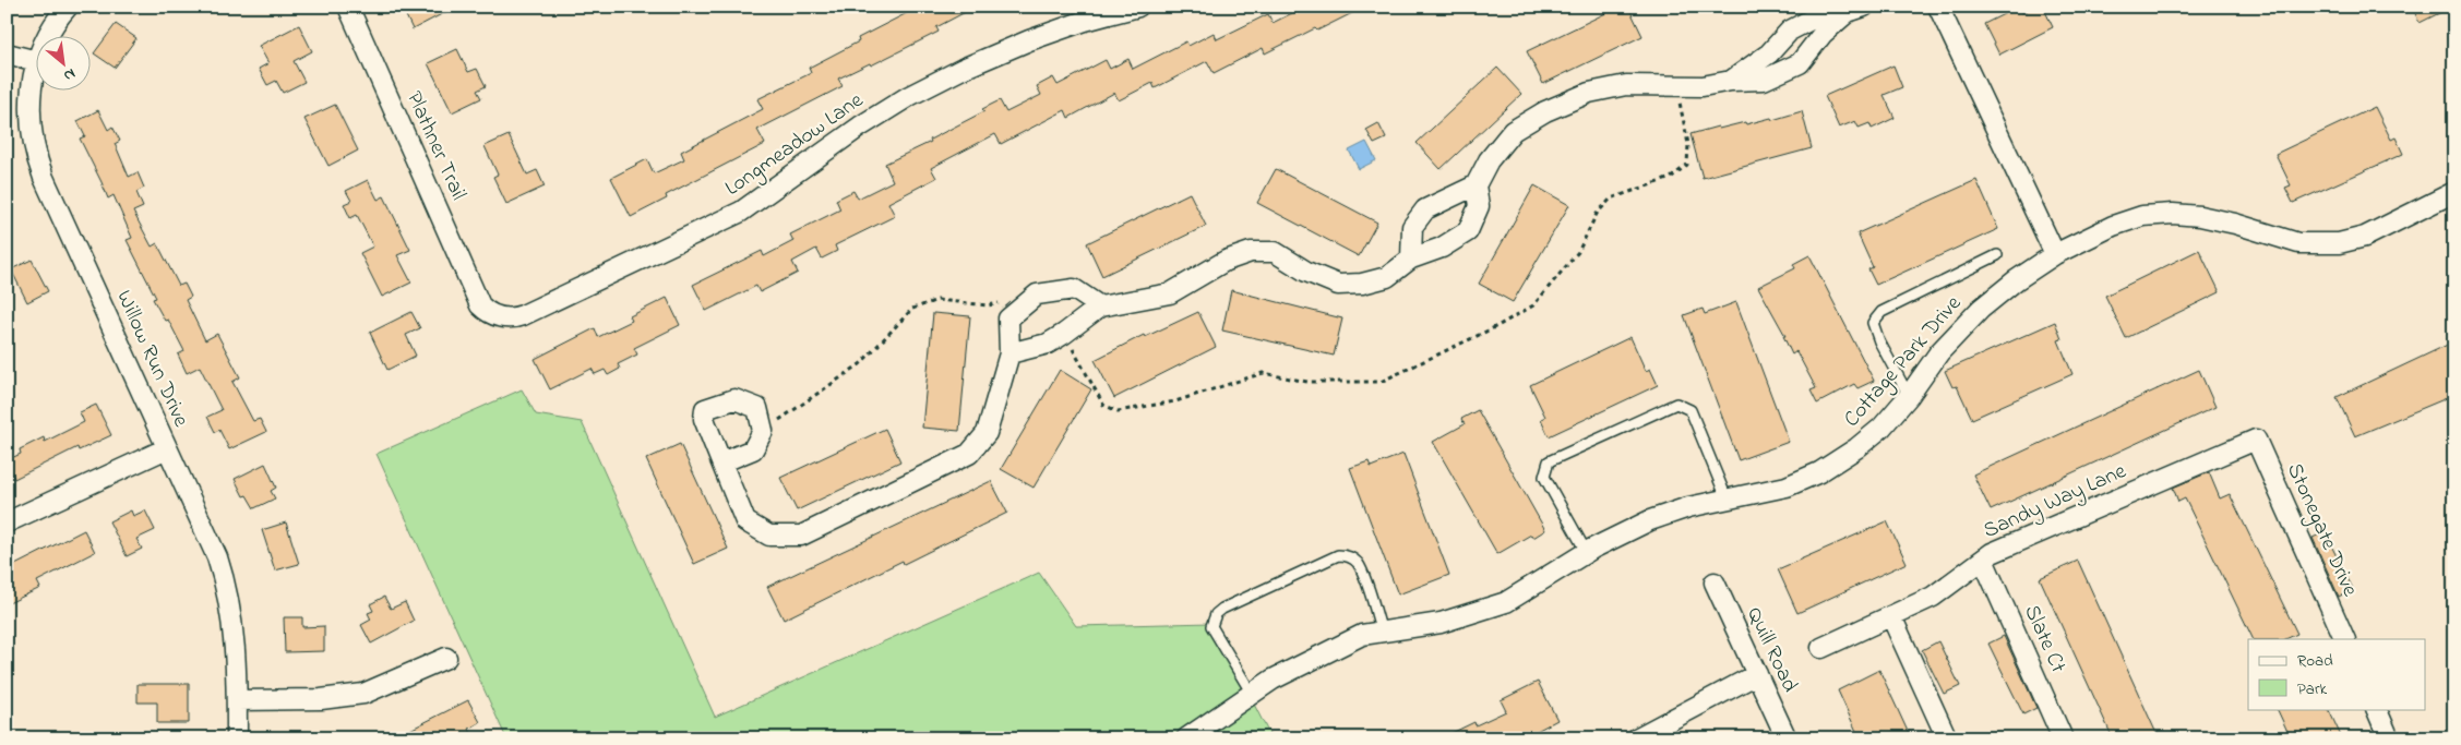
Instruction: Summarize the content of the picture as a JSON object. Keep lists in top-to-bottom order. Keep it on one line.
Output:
{"streets":{"street":["Longmeadow Lane","Plathner Trail","Willow Run Drive","Cottage Park Drive","Sandy Way Lane","Stonegate Drive","Slate Ct","Quill Road"]},"crossings":[["Longmeadow Lane","Plathner Trail"],["Sandy Way Lane","Stonegate Drive"],["Sandy Way Lane","Slate Ct"]],"legend":["Road","Park"],"north":"bottom right"}
